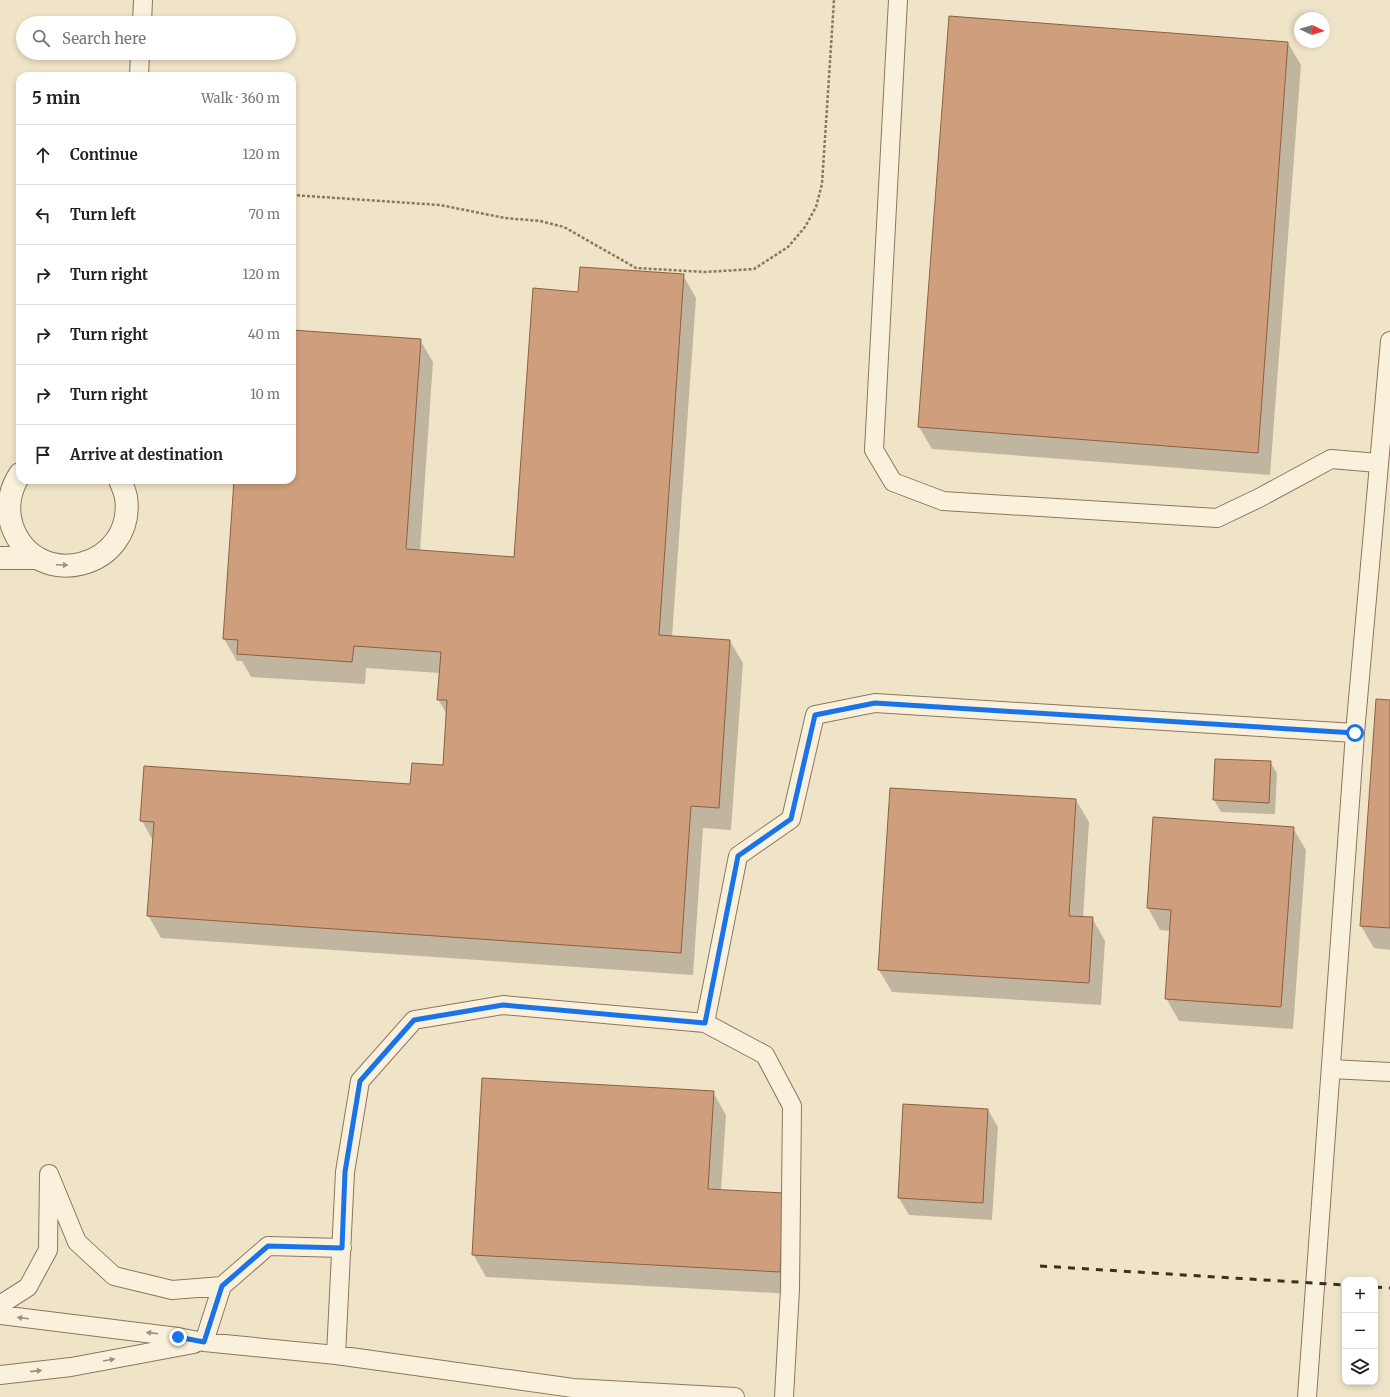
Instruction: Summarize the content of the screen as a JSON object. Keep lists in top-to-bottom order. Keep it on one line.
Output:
{"north":"right","page":{"search":"Search here","heading":["5 min","Walk · 360 m"],"list":[["Continue","120 m"],["Turn left","70 m"],["Turn right","120 m"],["Turn right","40 m"],["Turn right","10 m"],"Arrive at destination"],"map_buttons":["+","−"]}}
